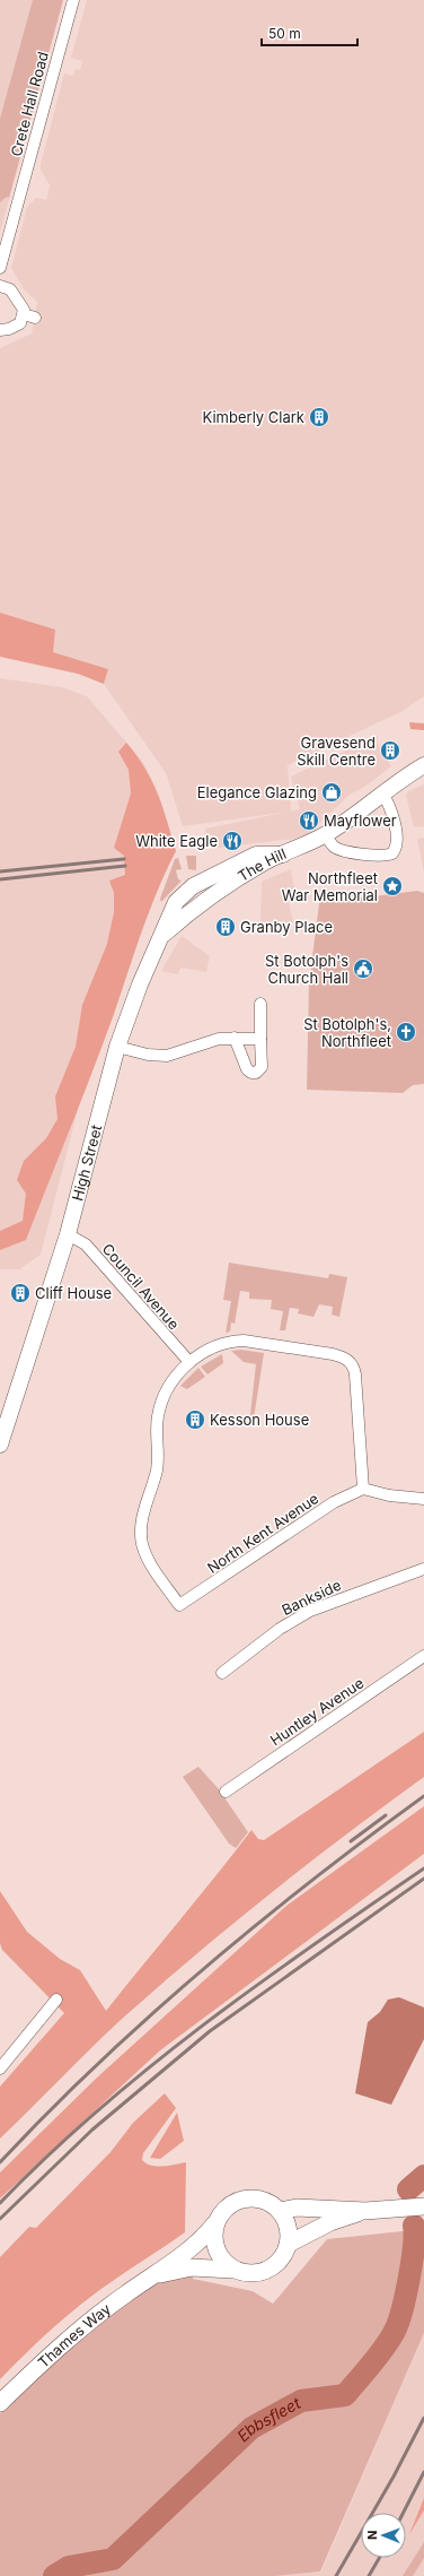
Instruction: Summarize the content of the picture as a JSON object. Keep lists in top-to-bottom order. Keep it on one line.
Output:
{"streets":{"main road":["The Hill","High Street","Thames Way"],"street":["Crete Hall Road","Council Avenue","North Kent Avenue","Bankside","Huntley Avenue"]},"crossings":[["The Hill","High Street"],["High Street","Council Avenue"],["Council Avenue","North Kent Avenue"]],"water":["Ebbsfleet"],"places":{"building":["Kimberly Clark","Gravesend Skill Centre","Granby Place","Cliff House","Kesson House"],"shop":["Elegance Glazing"],"restaurant":["Mayflower","White Eagle"],"place":["Northfleet War Memorial"],"public building":["St Botolph's Church Hall"],"church":["St Botolph's, Northfleet"]},"scale_bar":"50 m","north":"left"}
